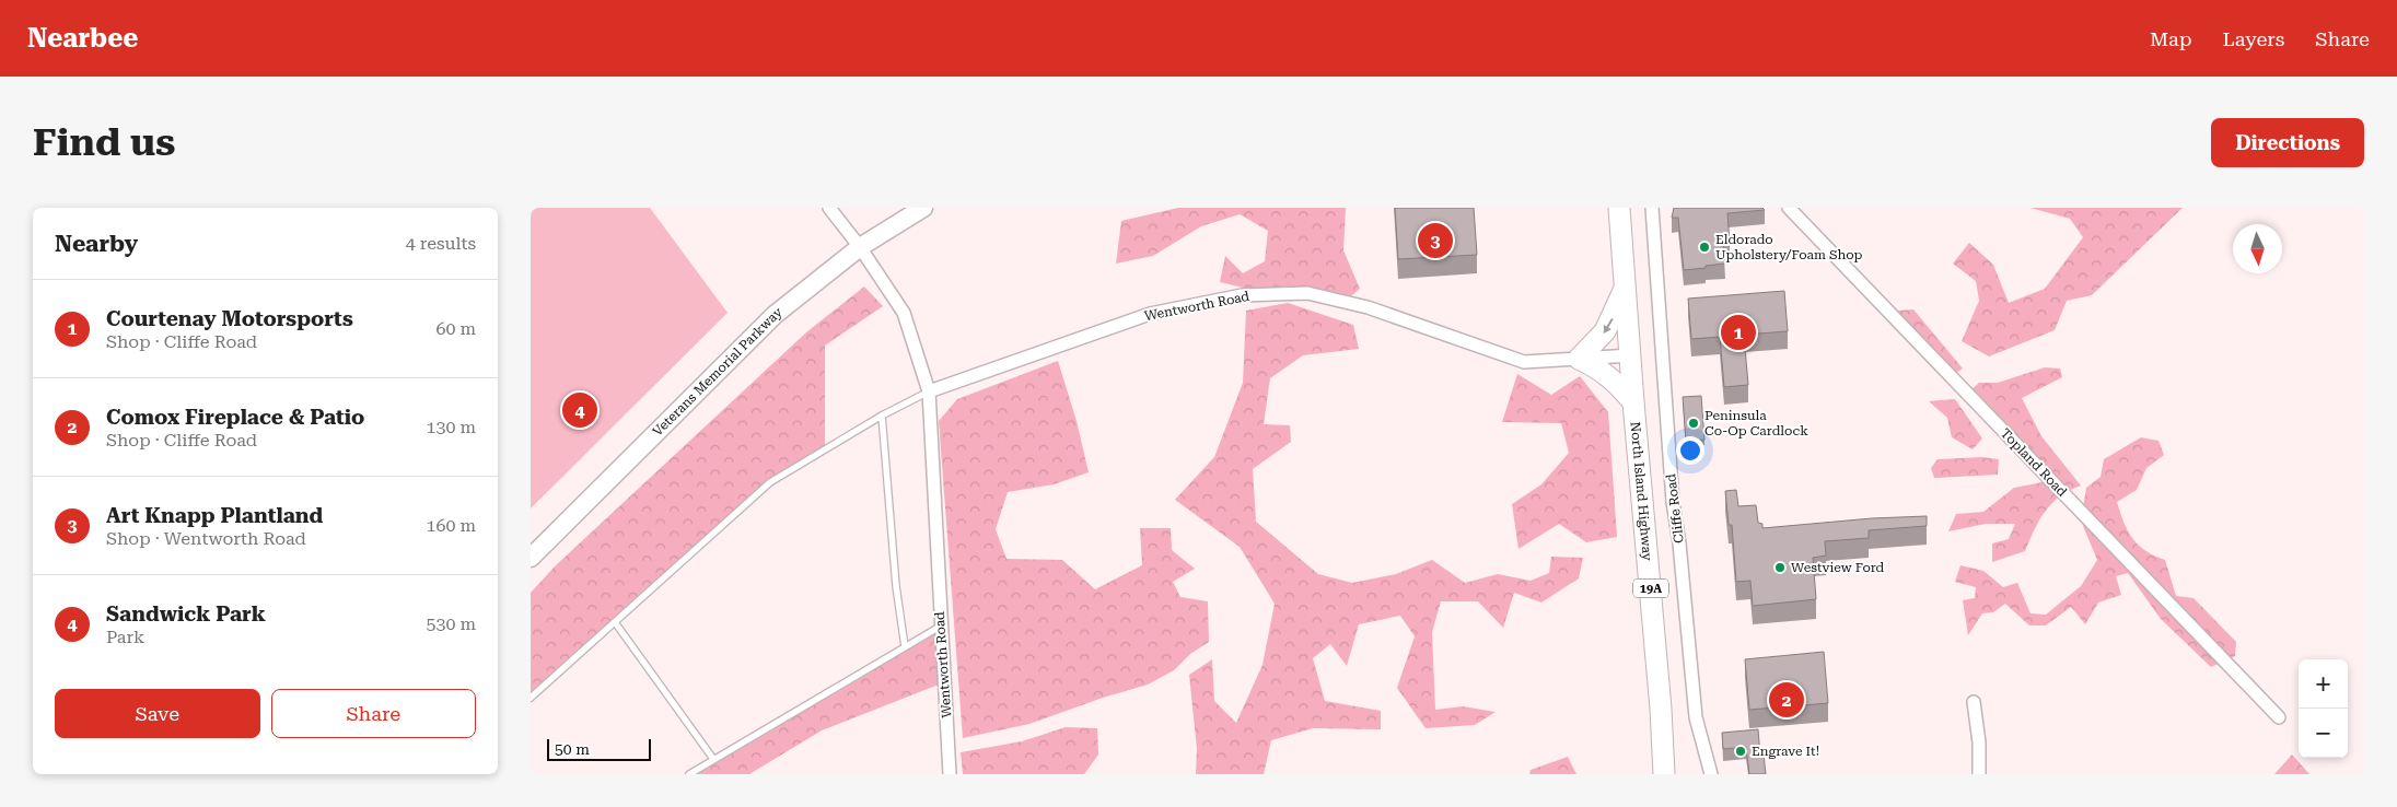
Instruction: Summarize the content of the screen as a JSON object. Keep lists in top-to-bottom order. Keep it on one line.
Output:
{"streets":{"main road":["Veterans Memorial Parkway","North Island Highway","19A"],"street":["Wentworth Road","Topland Road","Cliffe Road"]},"crossings":[["Wentworth Road","Veterans Memorial Parkway"],["Wentworth Road","North Island Highway"]],"places":["Eldorado Upholstery/Foam Shop","Peninsula Co-Op Cardlock","Westview Ford","Engrave It!"],"scale_bar":"50 m","north":"bottom","page":{"header":"Nearbee","nav":["Map","Layers","Share"],"buttons":["Directions",["Save","Share"]],"title":"Find us","heading":["Nearby","4 results"],"pins":["3","1","4","2"],"list":[{"mark":"1","name":"Courtenay Motorsports","note":"Shop · Cliffe Road","value":"60 m"},{"mark":"2","name":"Comox Fireplace & Patio","note":"Shop · Cliffe Road","value":"130 m"},{"mark":"3","name":"Art Knapp Plantland","note":"Shop · Wentworth Road","value":"160 m"},{"mark":"4","name":"Sandwick Park","note":"Park","value":"530 m"}],"map_buttons":["+","−"],"scale":"50 m"}}
